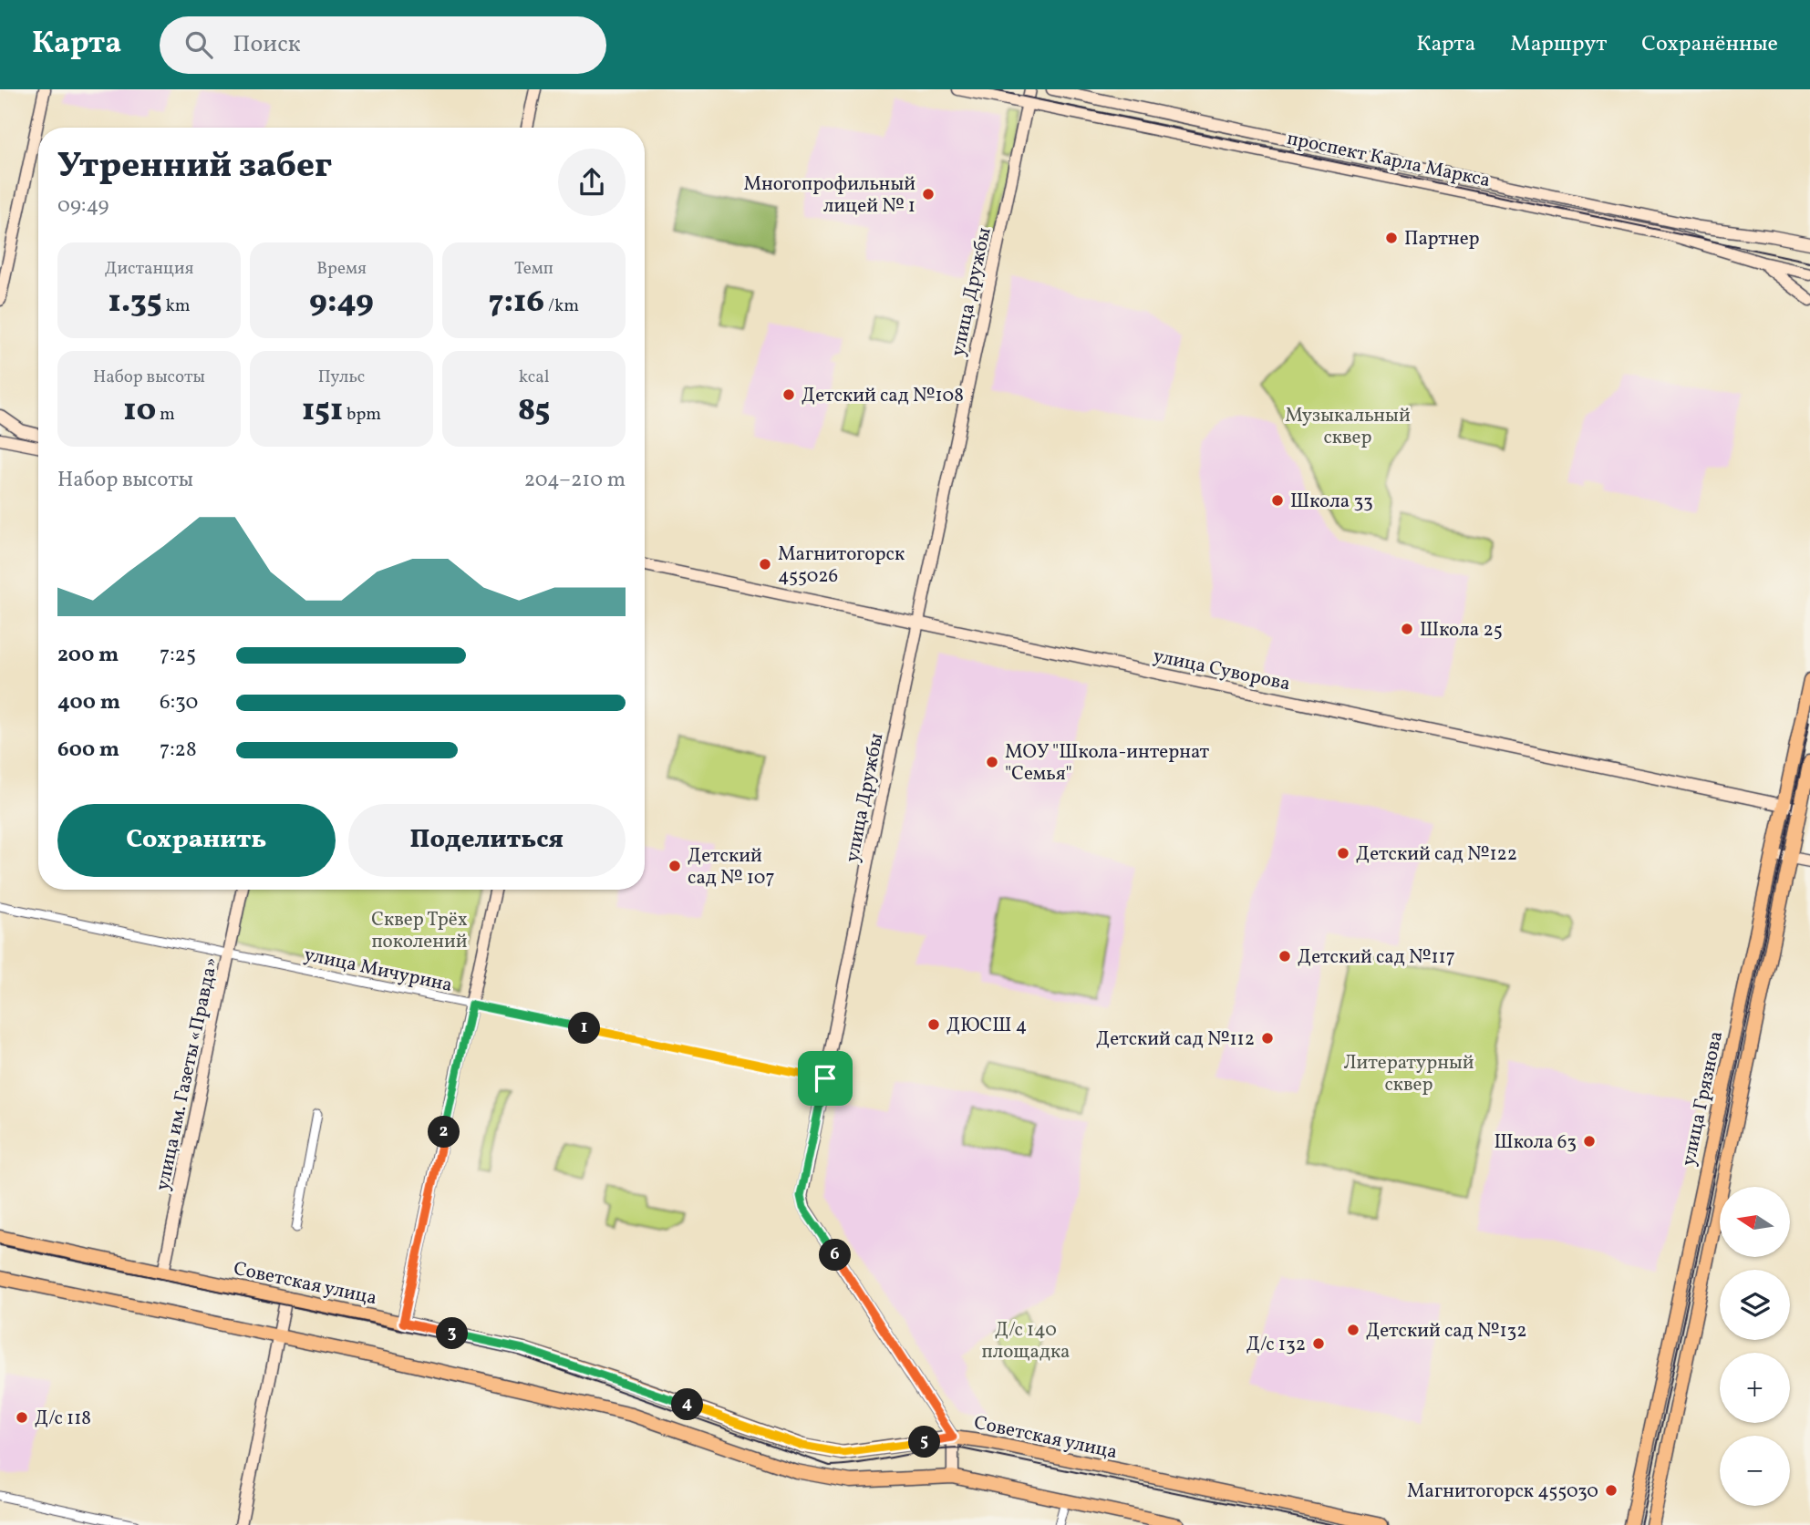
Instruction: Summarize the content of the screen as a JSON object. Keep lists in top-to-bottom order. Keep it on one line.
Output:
{"streets":{"main road":["проспект Карла Маркса","улица Дружбы","улица Суворова","улица им. Газеты «Правда»","улица Грязнова","Советская улица"],"street":["улица Мичурина"]},"crossings":[["проспект Карла Маркса","улица Дружбы"],["улица Дружбы","улица Суворова"],["улица Дружбы","улица Мичурина"],["улица Дружбы","Советская улица"],["улица Суворова","улица Грязнова"],["улица Мичурина","улица им. Газеты «Правда»"],["улица им. Газеты «Правда»","Советская улица"]],"parks":["Музыкальный сквер","Сквер Трёх поколений","Литературный сквер","Д/с 140 площадка"],"places":["Многопрофильный лицей № 1","Партнер","Детский сад №108","Школа 33","Магнитогорск 455026","Школа 25","МОУ \"Школа-интернат \"Семья\"","Детский сад №122","Детский сад № 107","Детский сад №117","ДЮСШ 4","Детский сад №112","Школа 63","Детский сад №132","Д/с 132","Д/с 118","Магнитогорск 455030"],"north":"left","page":{"header":"Карта","search":"Поиск","nav":["Карта","Маршрут","Сохранённые"],"heading":["Утренний забег","09:49"],"stats":[["Дистанция","1.35 km"],["Время","9:49"],["Темп","7:16 /km"],["Набор высоты","10 m"],["Пульс","151 bpm"],["kcal","85"]],"chart":["Набор высоты","204–210 m"],"list":[{"name":"200 m","note":"7:25"},{"name":"400 m","note":"6:30"},{"name":"600 m","note":"7:28"}],"buttons":["Сохранить","Поделиться"],"pins":["1","2","6","3","4","5"],"map_buttons":["+","−"]}}
